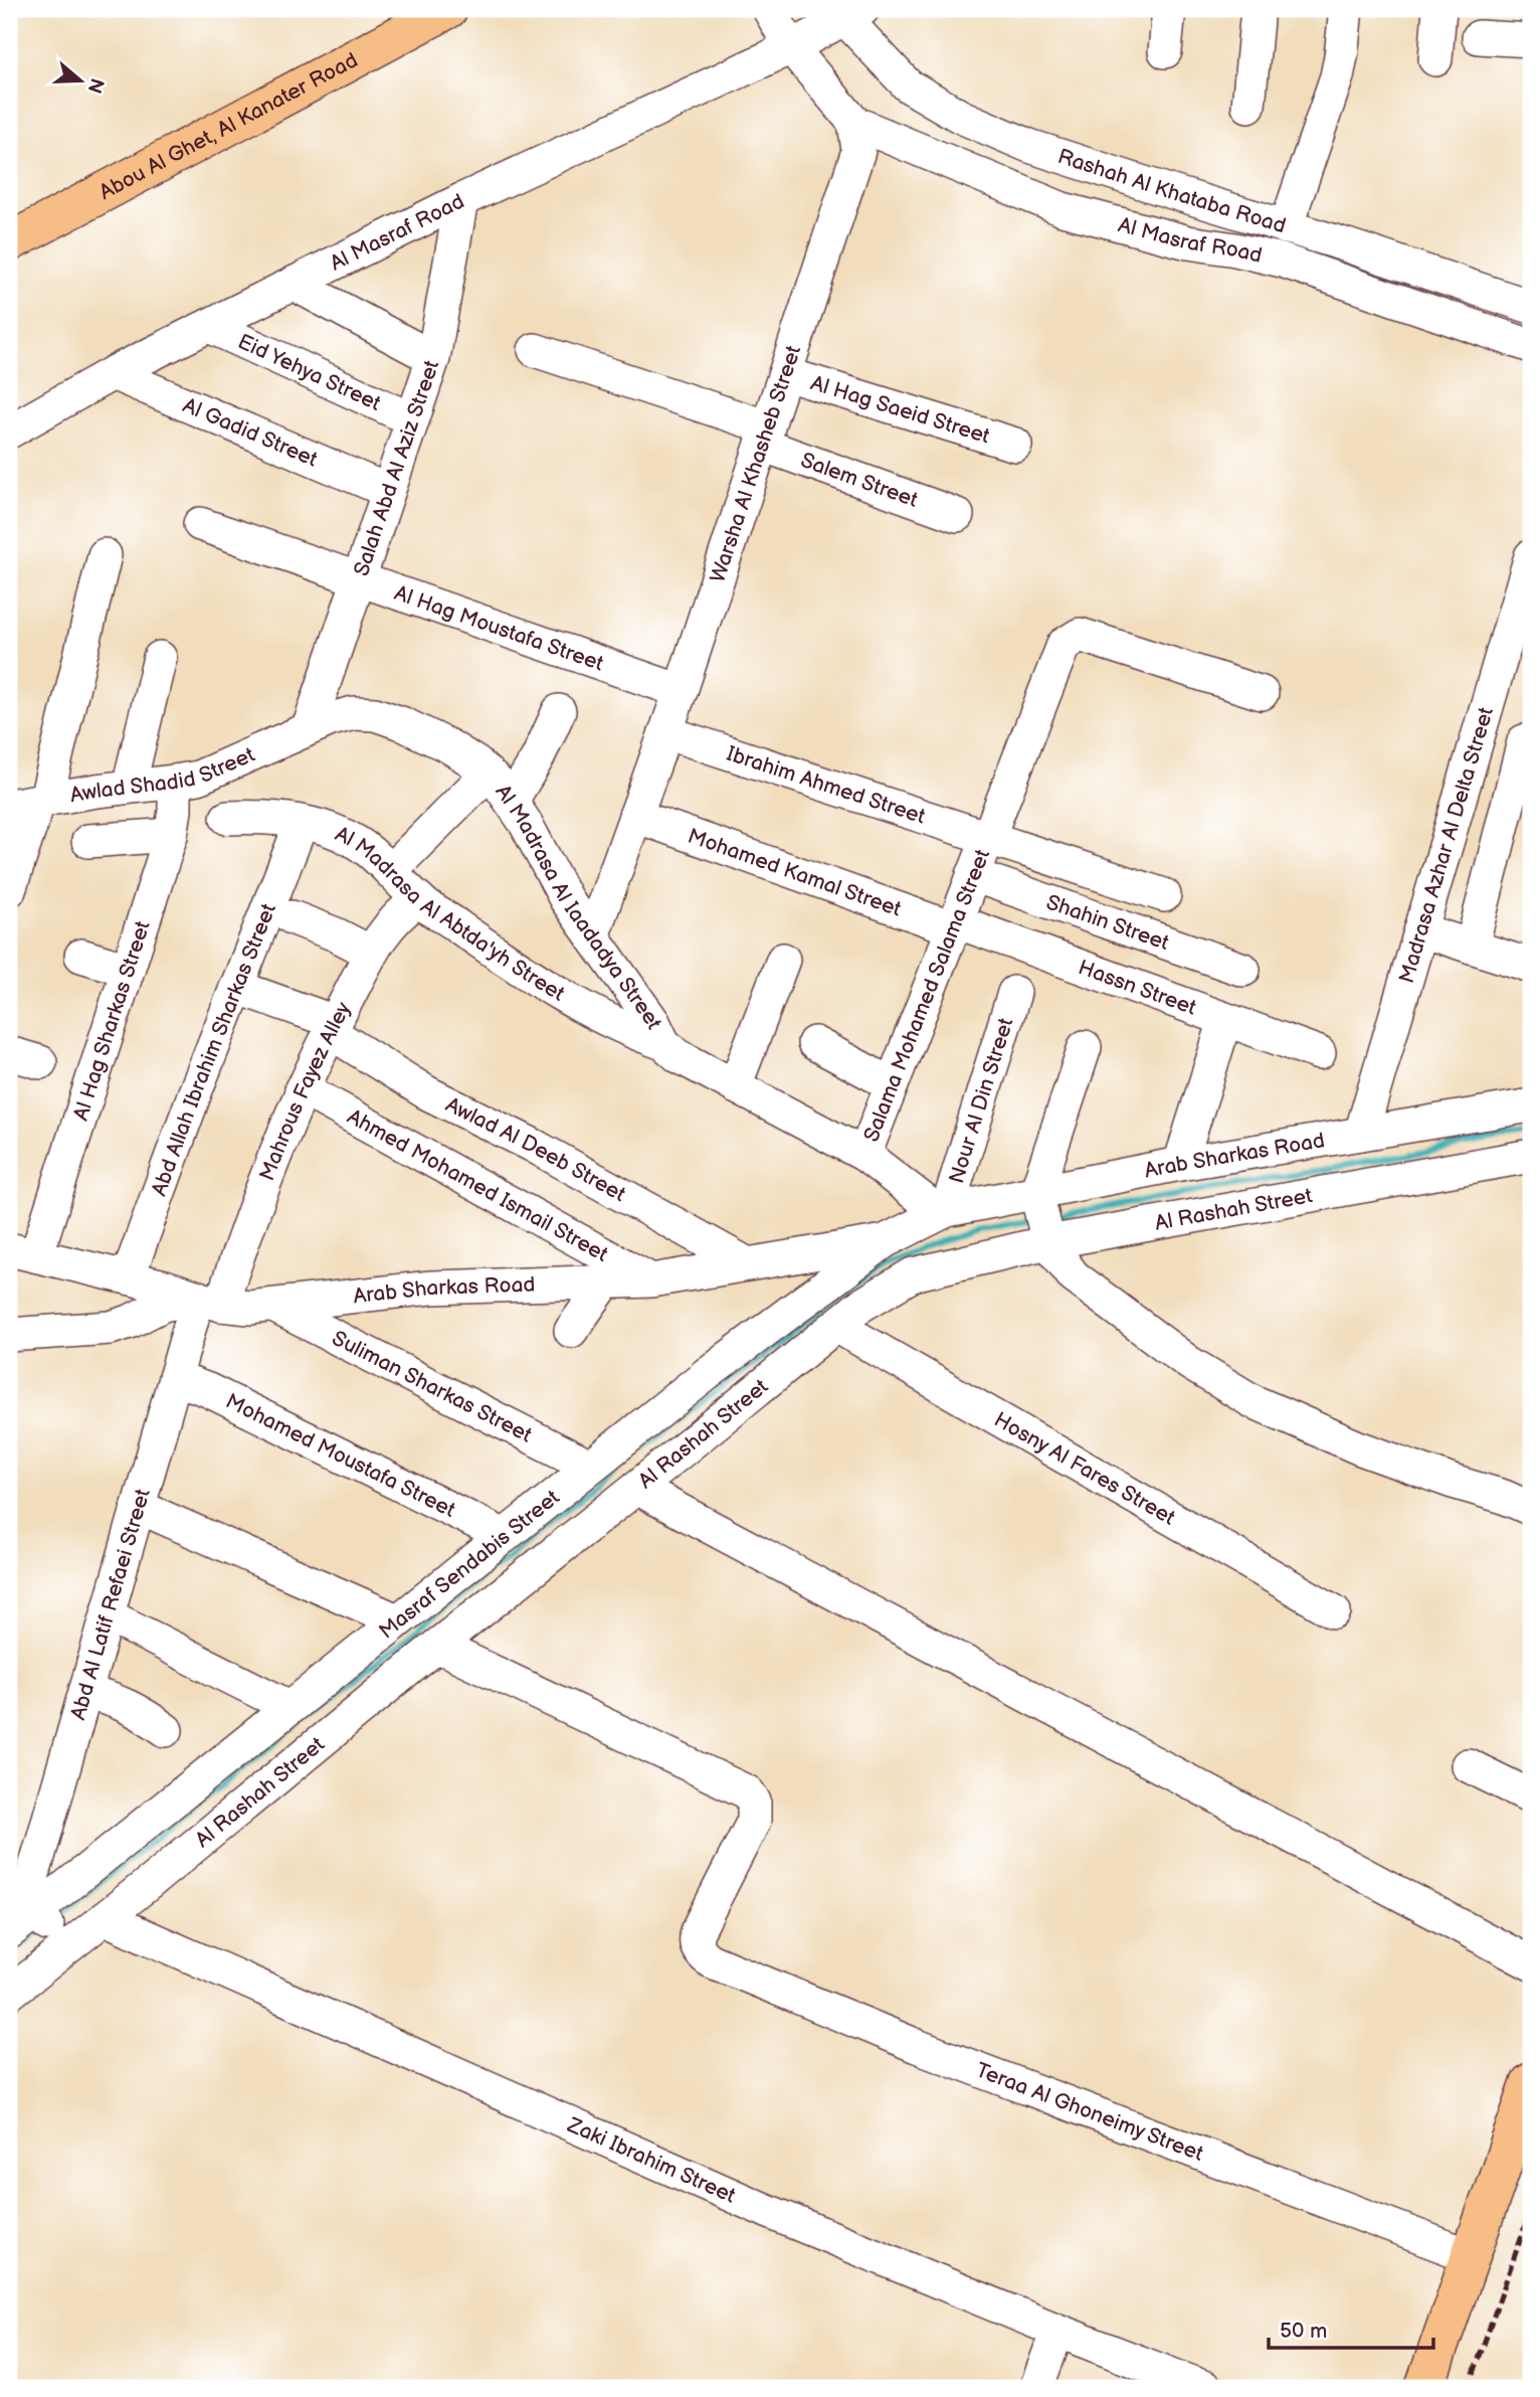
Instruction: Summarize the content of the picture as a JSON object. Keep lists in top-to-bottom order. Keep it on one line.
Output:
{"streets":{"main road":["Abou Al Ghet, Al Kanater Road"],"street":["Rashah Al Khataba Road","Al Masraf Road","Eid Yehya Street","Al Hag Saeid Street","Al Gadid Street","Warsha Al Khasheb Street","Salah Abd Al Aziz Street","Salem Street","Al Hag Moustafa Street","Awlad Shadid Street","Ibrahim Ahmed Street","Madrasa Azhar Al Delta Street","Mohamed Kamal Street","Al Madrasa Al Iaadadya Street","Al Madrasa Al Abtda'yh Street","Shahin Street","Hassn Street","Salama Mohamed Salama Street","Al Hag Sharkas Street","Abd Allah Ibrahim Sharkas Street","Mahrous Fayez Alley","Nour Al Din Street","Awlad Al Deeb Street","Arab Sharkas Road","Ahmed Mohamed Ismail Street","Al Rashah Street","Suliman Sharkas Street","Mohamed Moustafa Street","Hosny Al Fares Street","Masraf Sendabis Street","Abd Al Latif Refaei Street","Teraa Al Ghoneimy Street","Zaki Ibrahim Street"]},"crossings":[["Rashah Al Khataba Road","Al Masraf Road"],["Al Masraf Road","Eid Yehya Street"],["Al Masraf Road","Al Gadid Street"],["Al Masraf Road","Warsha Al Khasheb Street"],["Al Masraf Road","Salah Abd Al Aziz Street"],["Eid Yehya Street","Salah Abd Al Aziz Street"],["Al Hag Saeid Street","Warsha Al Khasheb Street"],["Al Gadid Street","Salah Abd Al Aziz Street"],["Warsha Al Khasheb Street","Salem Street"],["Warsha Al Khasheb Street","Al Hag Moustafa Street"],["Warsha Al Khasheb Street","Ibrahim Ahmed Street"],["Warsha Al Khasheb Street","Mohamed Kamal Street"],["Warsha Al Khasheb Street","Al Madrasa Al Iaadadya Street"],["Salah Abd Al Aziz Street","Al Hag Moustafa Street"],["Salah Abd Al Aziz Street","Awlad Shadid Street"],["Salah Abd Al Aziz Street","Al Madrasa Al Iaadadya Street"],["Awlad Shadid Street","Al Madrasa Al Iaadadya Street"],["Awlad Shadid Street","Al Hag Sharkas Street"],["Ibrahim Ahmed Street","Salama Mohamed Salama Street"],["Madrasa Azhar Al Delta Street","Arab Sharkas Road"],["Mohamed Kamal Street","Hassn Street"],["Mohamed Kamal Street","Salama Mohamed Salama Street"],["Al Madrasa Al Iaadadya Street","Al Madrasa Al Abtda'yh Street"],["Al Madrasa Al Iaadadya Street","Salama Mohamed Salama Street"],["Al Madrasa Al Iaadadya Street","Nour Al Din Street"],["Al Madrasa Al Iaadadya Street","Arab Sharkas Road"],["Al Madrasa Al Iaadadya Street","Masraf Sendabis Street"],["Al Madrasa Al Abtda'yh Street","Abd Allah Ibrahim Sharkas Street"],["Al Madrasa Al Abtda'yh Street","Mahrous Fayez Alley"],["Shahin Street","Salama Mohamed Salama Street"],["Hassn Street","Salama Mohamed Salama Street"],["Abd Allah Ibrahim Sharkas Street","Awlad Al Deeb Street"],["Mahrous Fayez Alley","Awlad Al Deeb Street"],["Mahrous Fayez Alley","Arab Sharkas Road"],["Mahrous Fayez Alley","Ahmed Mohamed Ismail Street"],["Mahrous Fayez Alley","Abd Al Latif Refaei Street"],["Nour Al Din Street","Arab Sharkas Road"],["Nour Al Din Street","Masraf Sendabis Street"],["Awlad Al Deeb Street","Arab Sharkas Road"],["Arab Sharkas Road","Ahmed Mohamed Ismail Street"],["Arab Sharkas Road","Suliman Sharkas Street"],["Arab Sharkas Road","Masraf Sendabis Street"],["Arab Sharkas Road","Abd Al Latif Refaei Street"],["Al Rashah Street","Hosny Al Fares Street"],["Al Rashah Street","Masraf Sendabis Street"],["Al Rashah Street","Abd Al Latif Refaei Street"],["Al Rashah Street","Teraa Al Ghoneimy Street"],["Al Rashah Street","Zaki Ibrahim Street"],["Suliman Sharkas Street","Masraf Sendabis Street"],["Mohamed Moustafa Street","Masraf Sendabis Street"],["Mohamed Moustafa Street","Abd Al Latif Refaei Street"],["Masraf Sendabis Street","Abd Al Latif Refaei Street"]],"scale_bar":"50 m","north":"right"}
